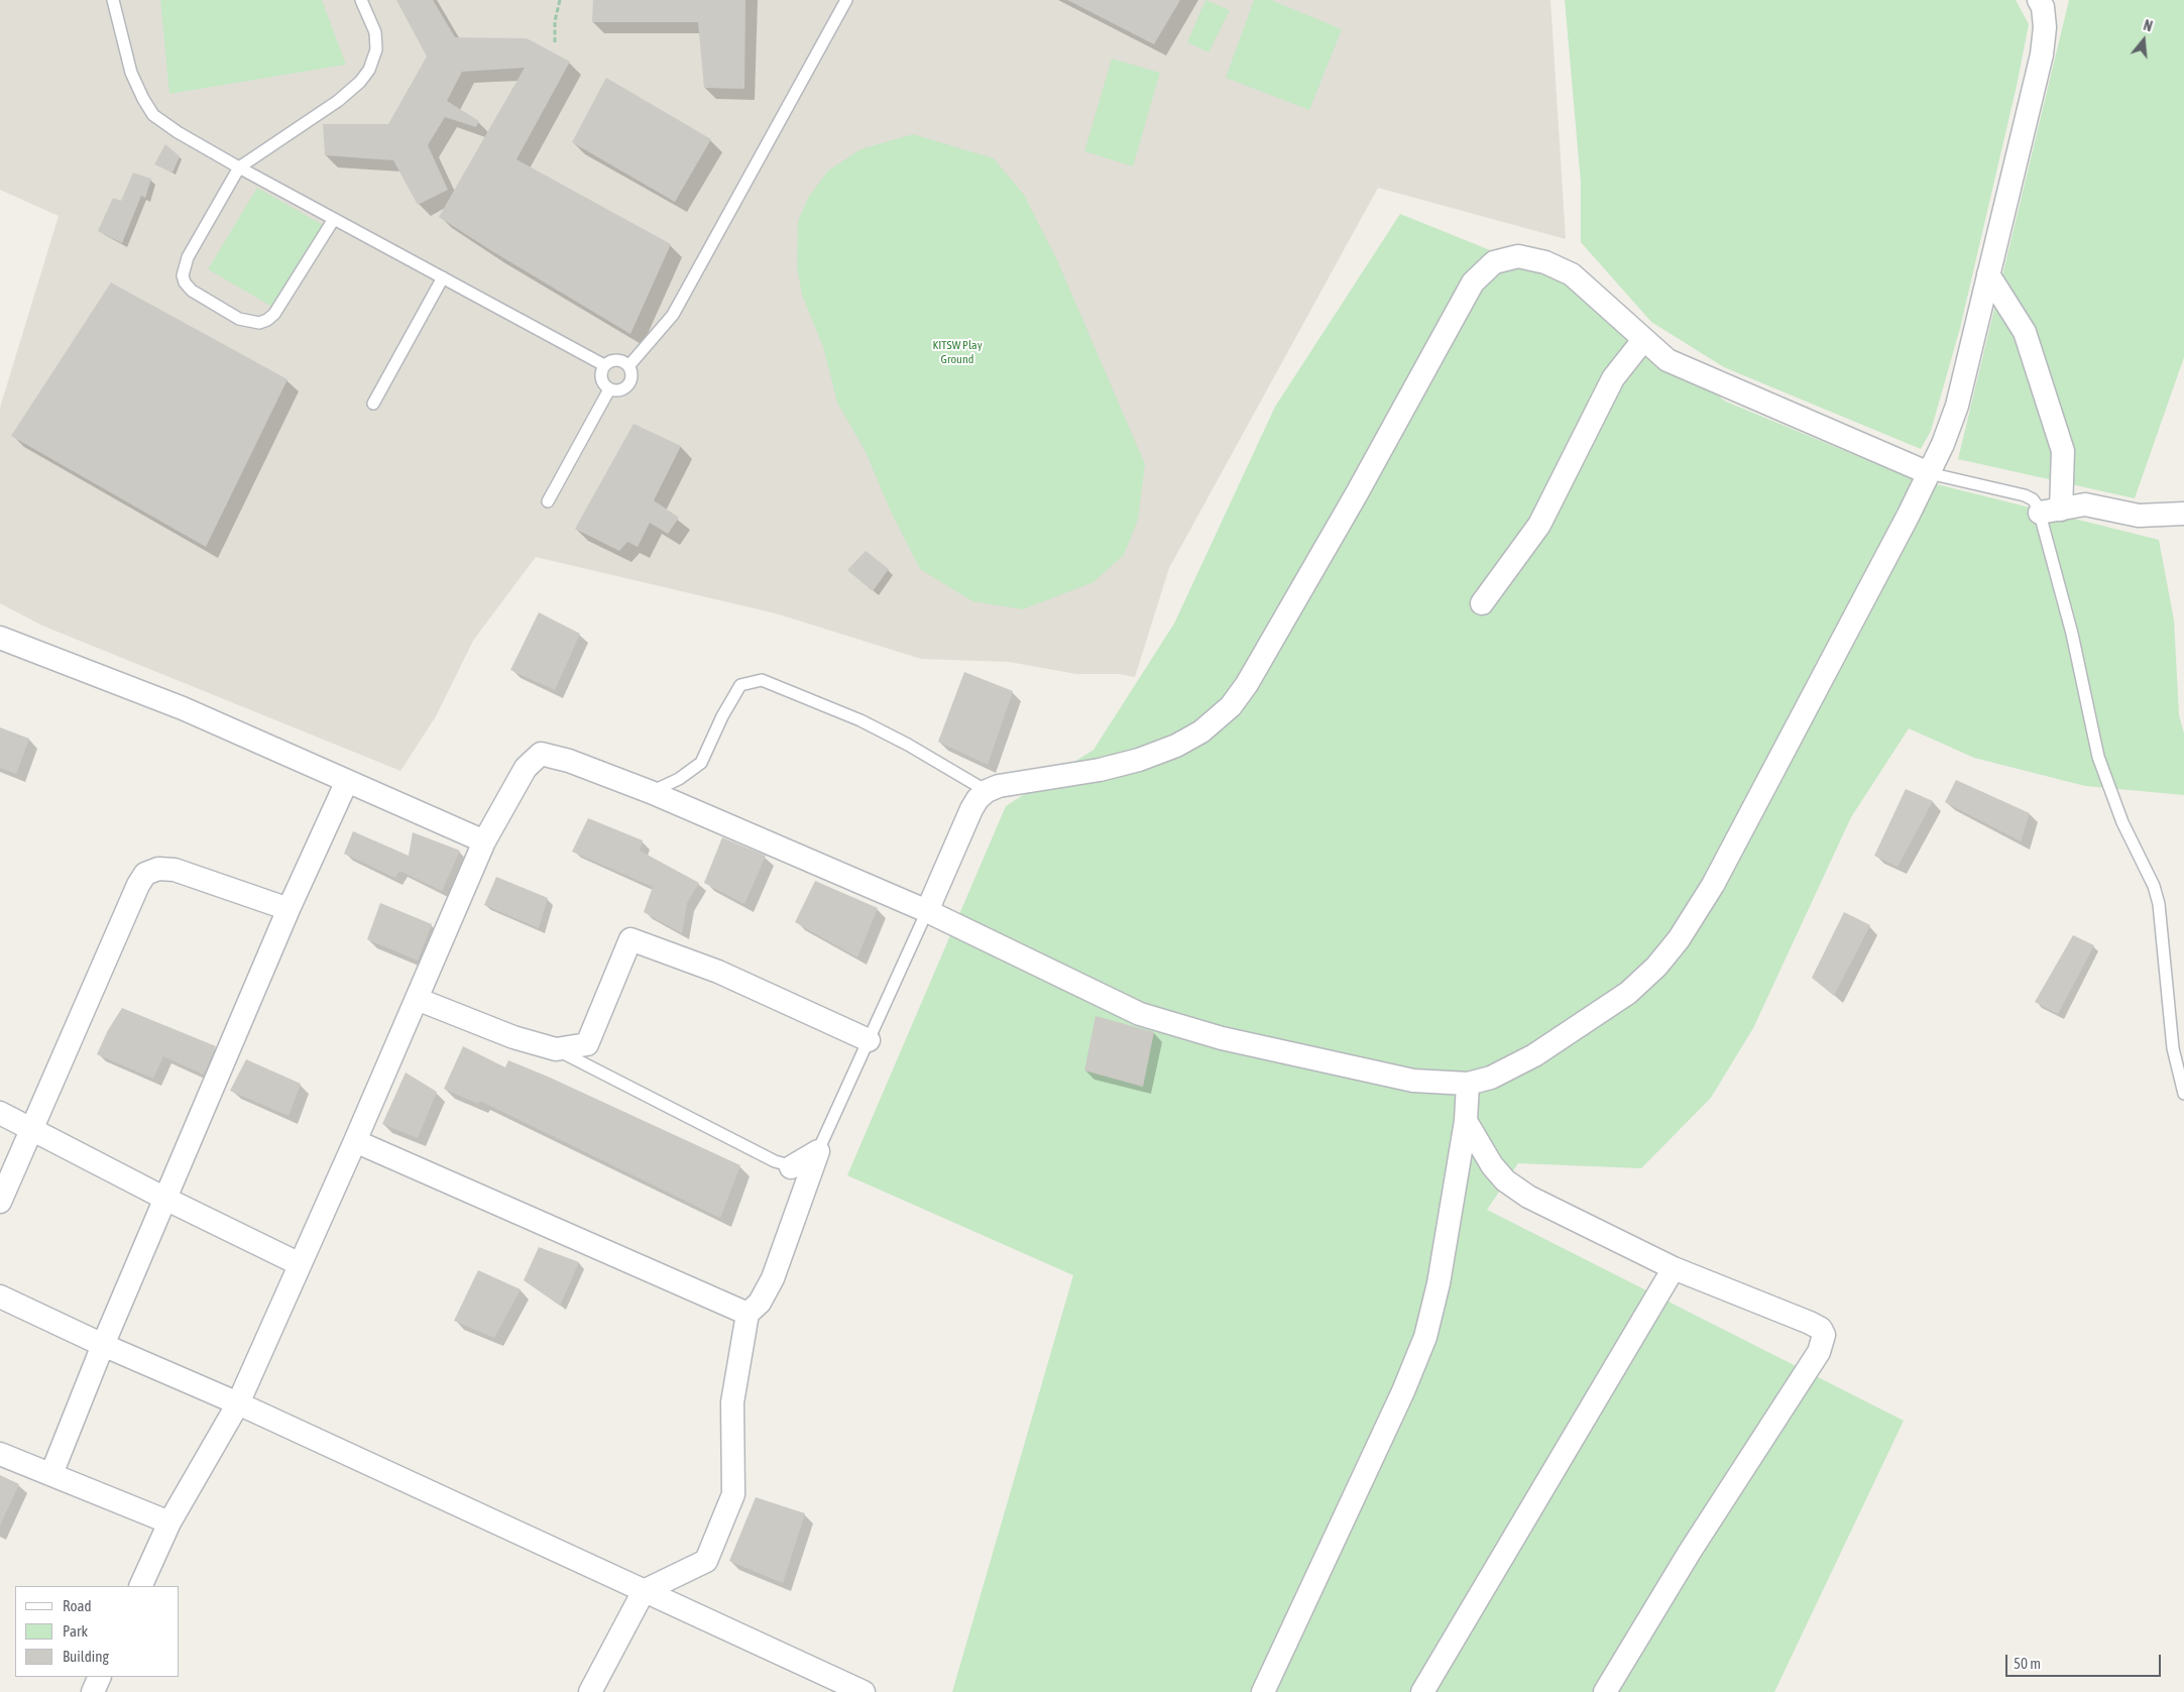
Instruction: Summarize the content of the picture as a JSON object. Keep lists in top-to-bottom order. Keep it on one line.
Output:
{"parks":["KITSW Play Ground"],"legend":["Road","Park","Building"],"scale_bar":"50 m","north":"top"}
